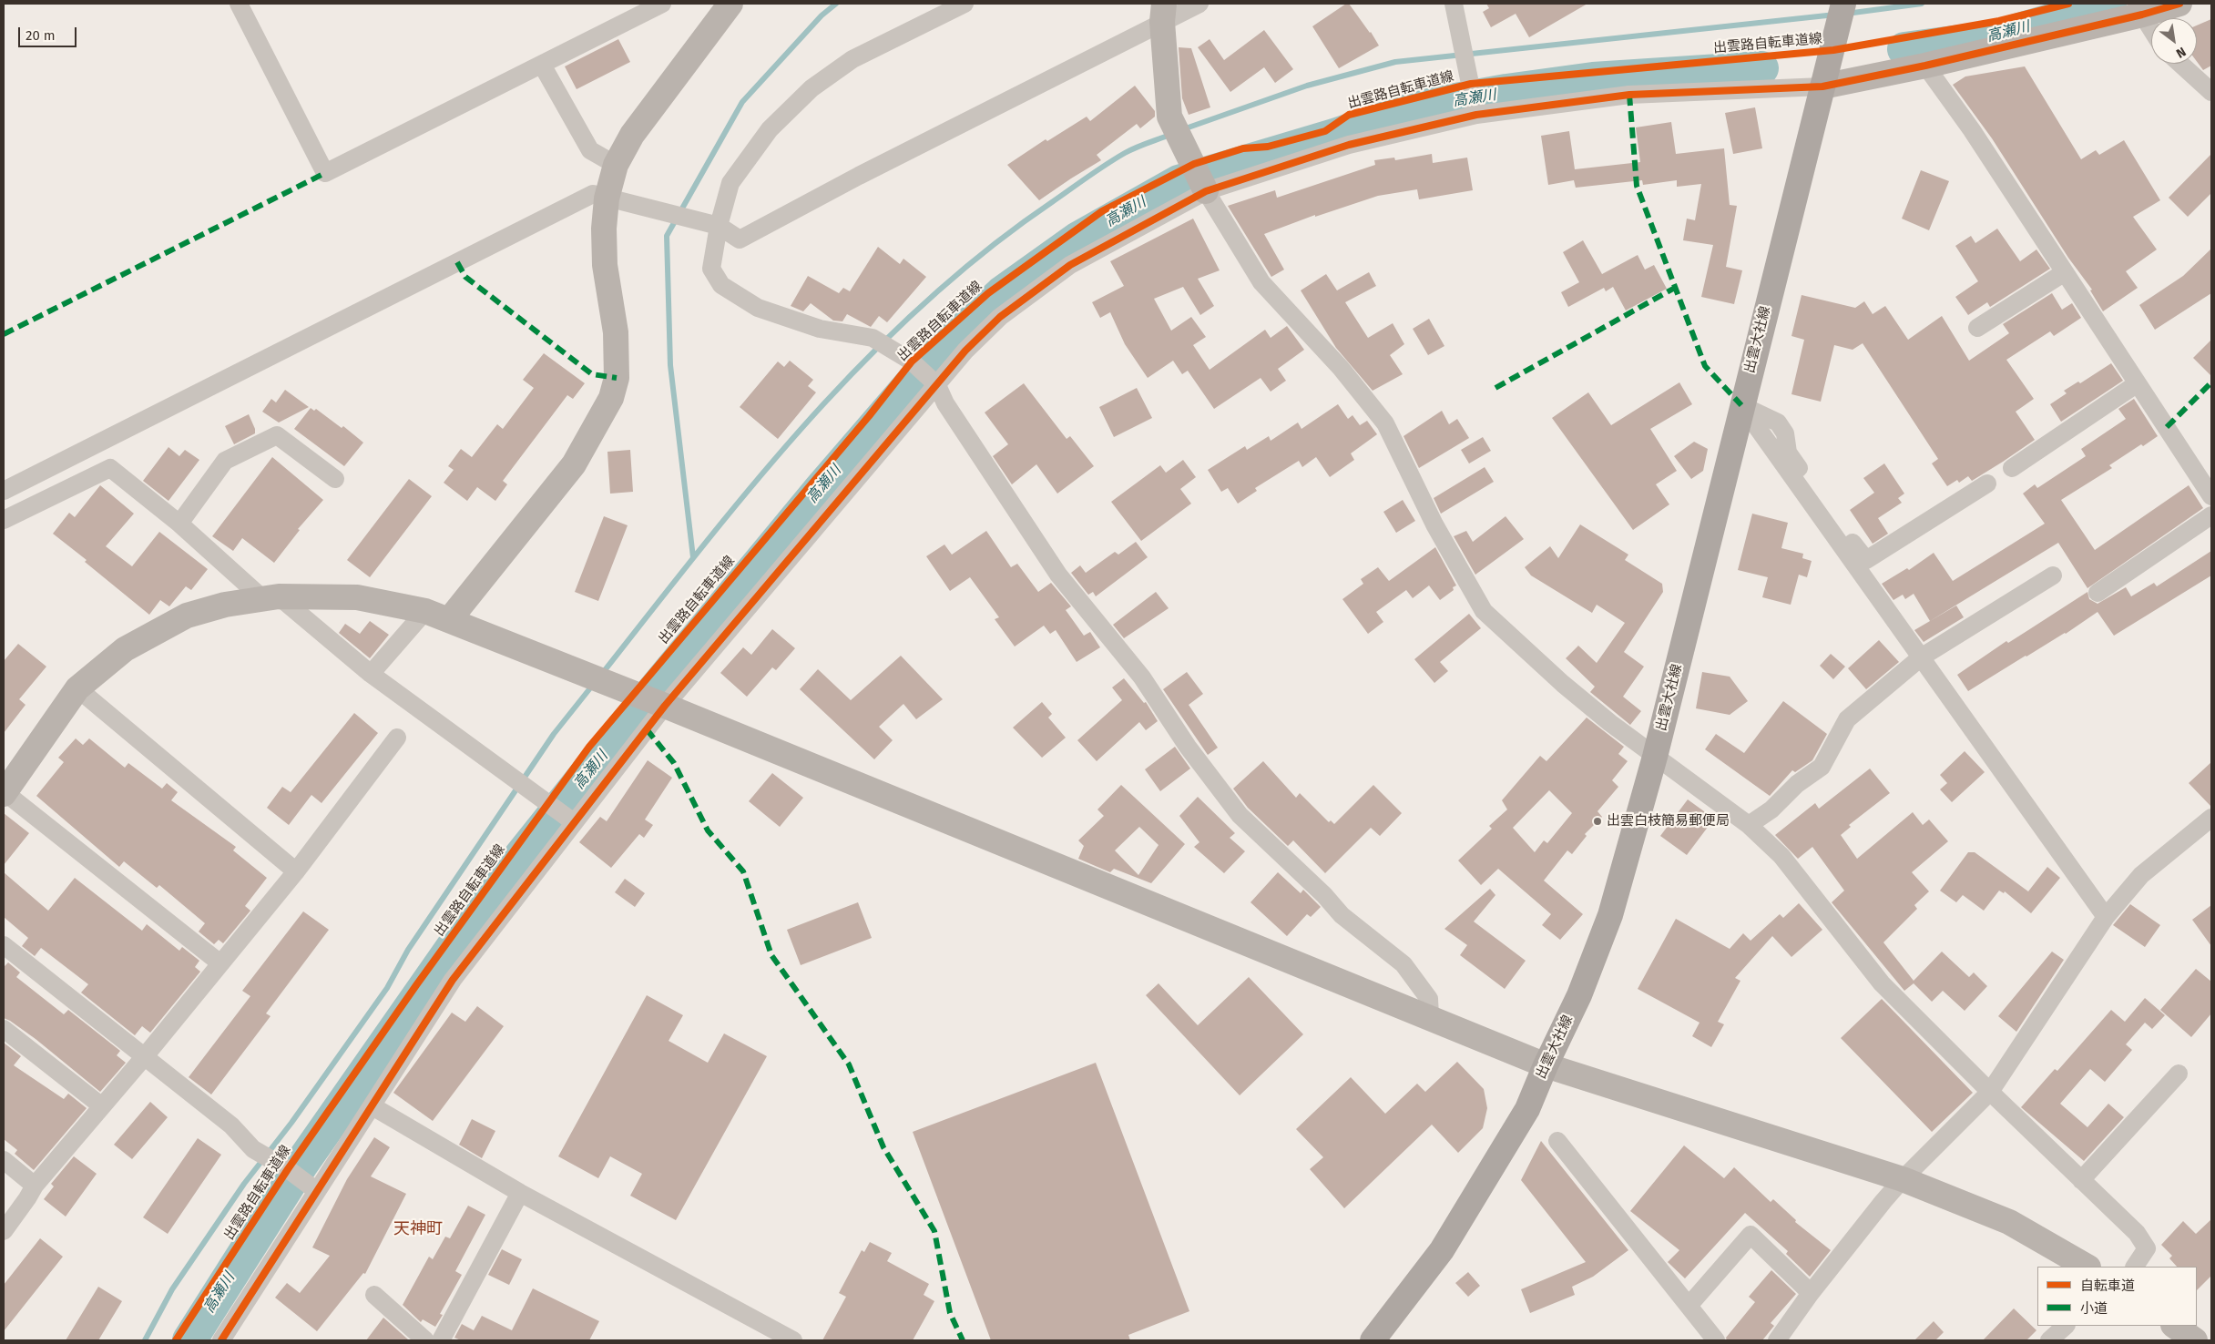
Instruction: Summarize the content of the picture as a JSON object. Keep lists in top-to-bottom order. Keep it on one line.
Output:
{"streets":{"main road":["出雲大社線"],"cycle path":["出雲路自転車道線"]},"districts":["天神町"],"water":["高瀬川"],"places":["出雲白枝簡易郵便局"],"legend":["自転車道","小道"],"scale_bar":"20 m","north":"bottom right"}
